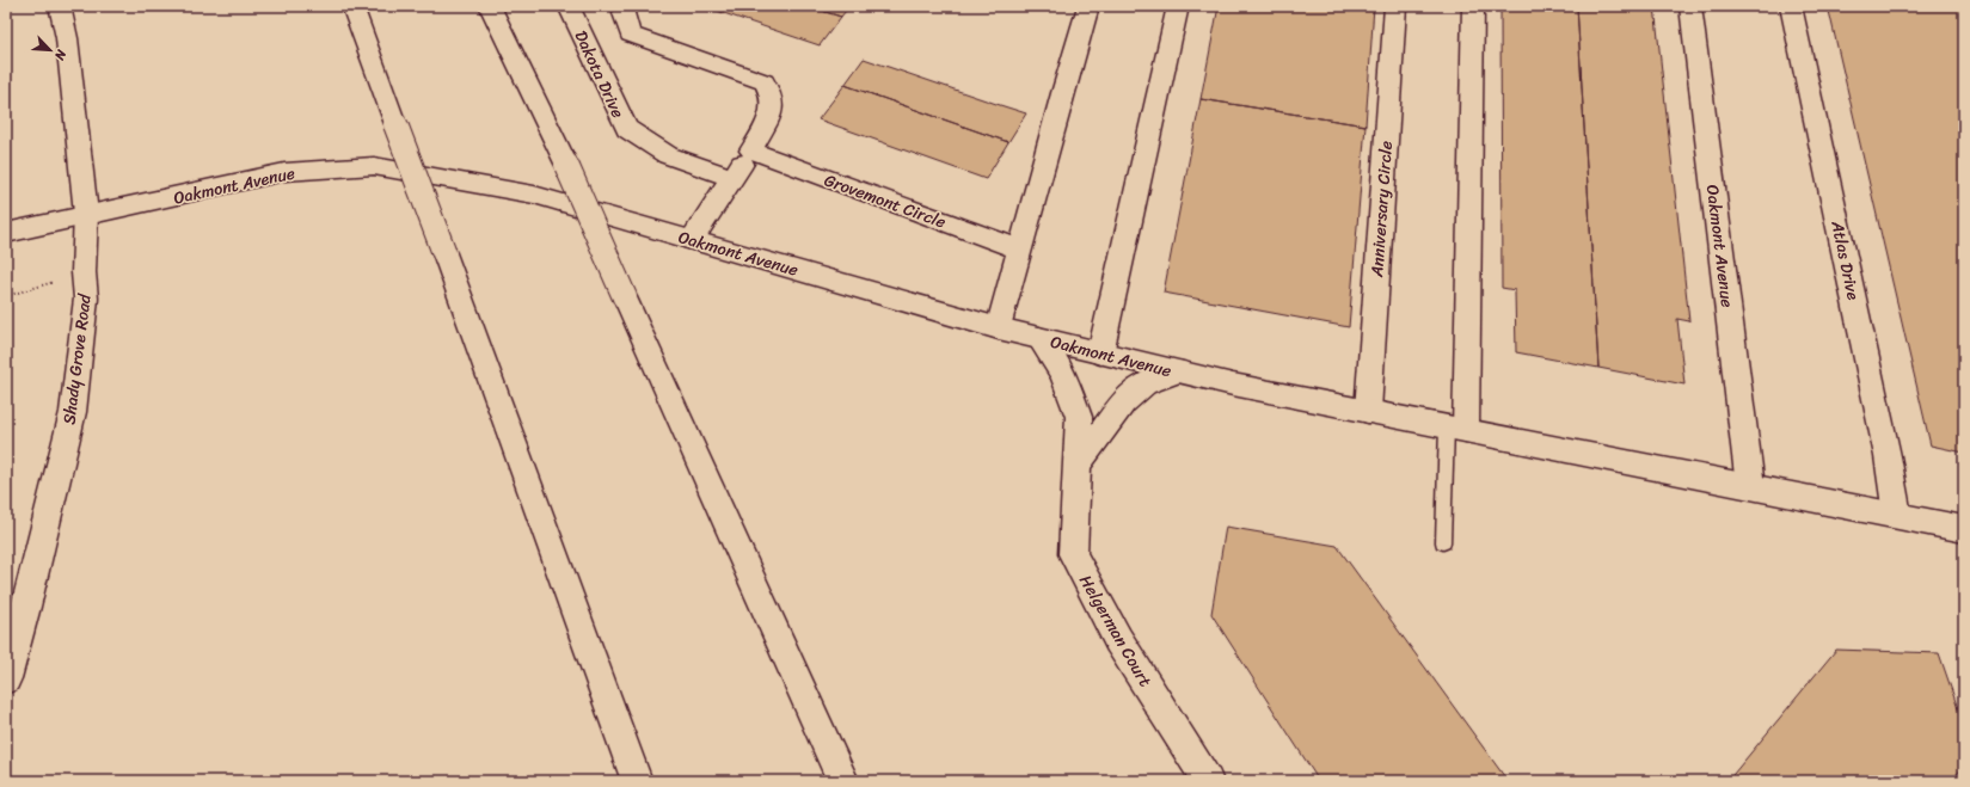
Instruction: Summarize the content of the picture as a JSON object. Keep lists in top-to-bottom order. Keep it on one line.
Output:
{"streets":{"main road":["Dakota Drive","Oakmont Avenue","Grovemont Circle","Anniversary Circle","Atlas Drive","Shady Grove Road","Helgerman Court"]},"crossings":[["Oakmont Avenue","Anniversary Circle"],["Oakmont Avenue","Atlas Drive"],["Oakmont Avenue","Shady Grove Road"],["Oakmont Avenue","Helgerman Court"]],"north":"bottom right"}
